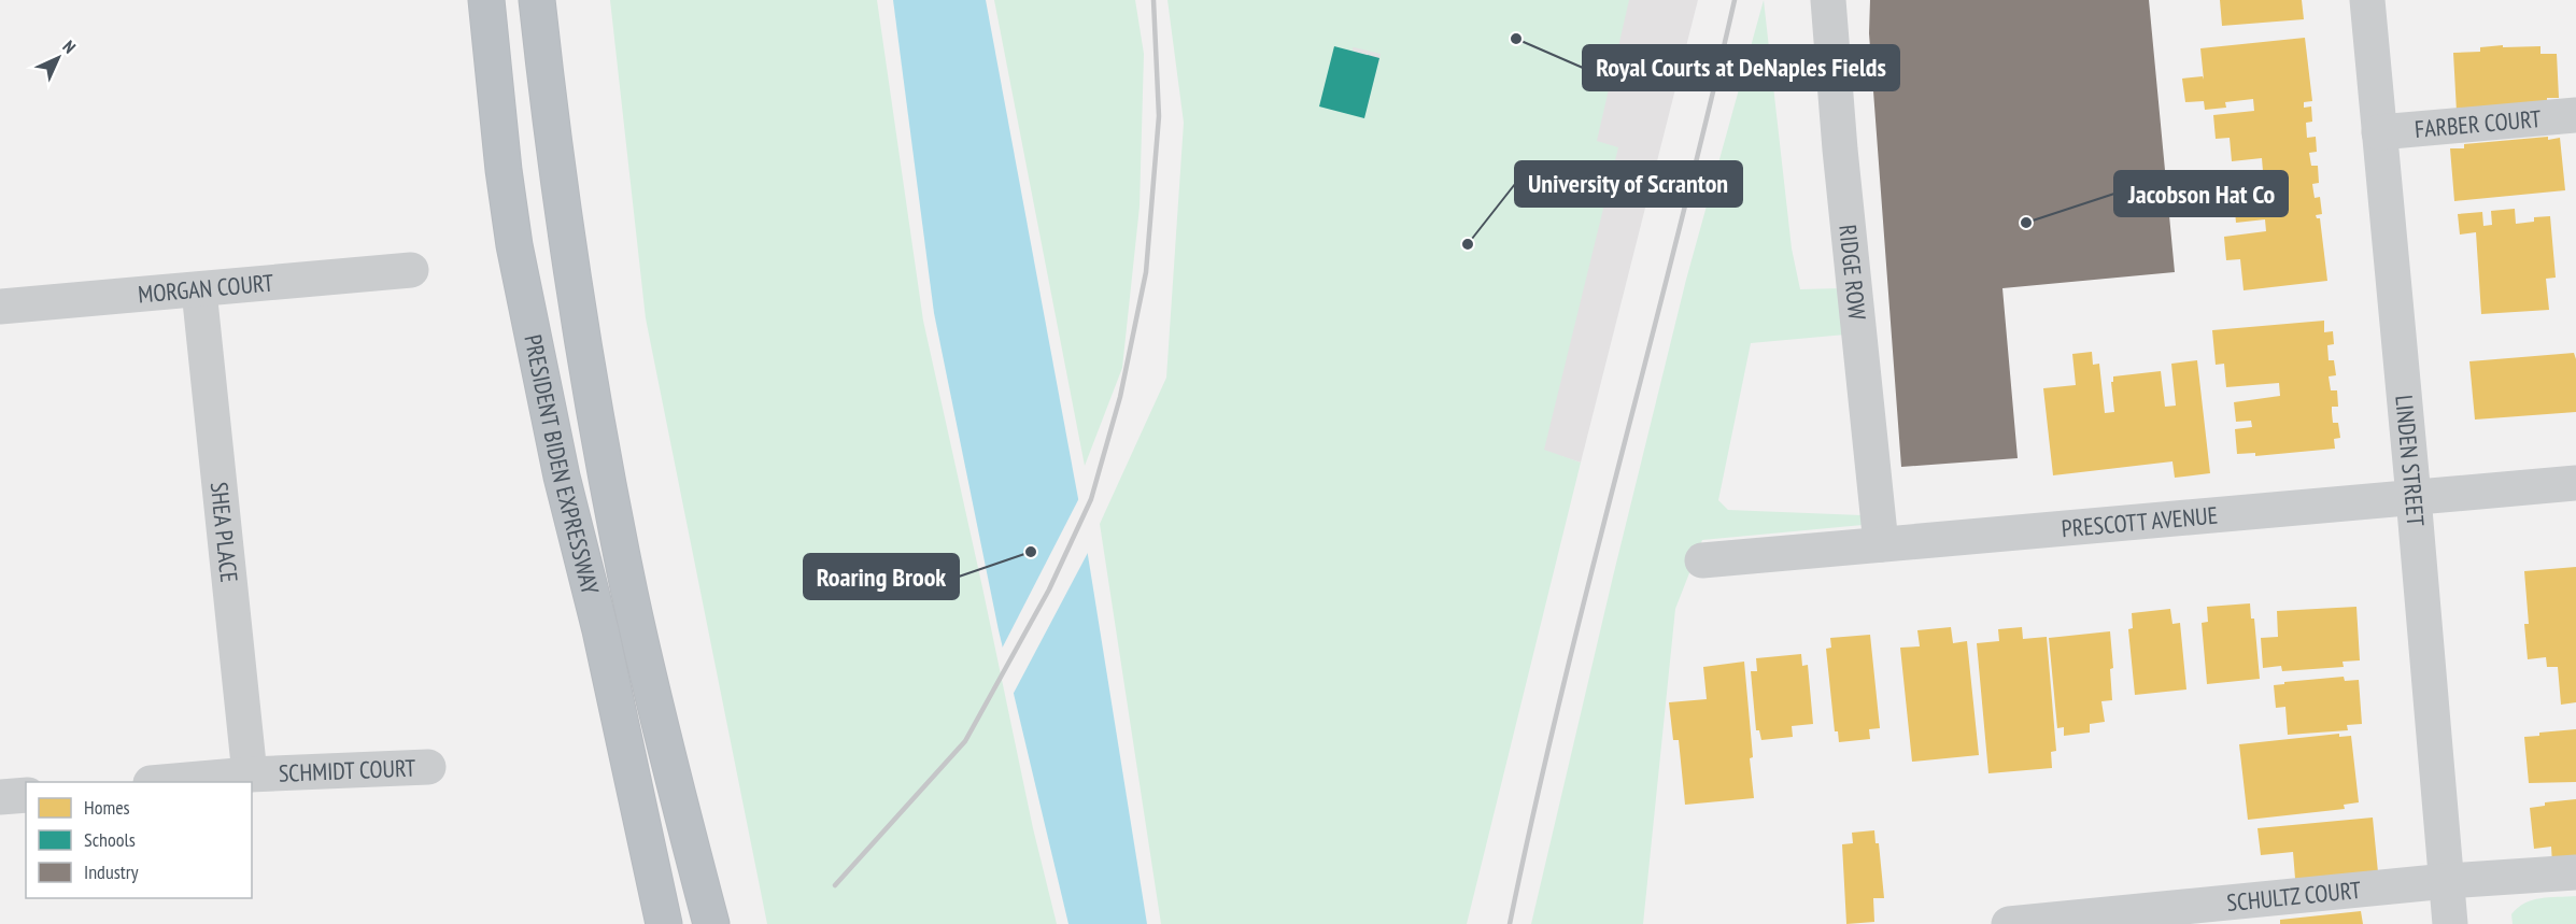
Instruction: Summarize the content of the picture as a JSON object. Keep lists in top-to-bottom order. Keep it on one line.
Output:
{"streets":{"highway":["PRESIDENT BIDEN EXPRESSWAY"],"street":["FARBER COURT","RIDGE ROW","MORGAN COURT","LINDEN STREET","PRESCOTT AVENUE","SHEA PLACE","SCHMIDT COURT","SCHULTZ COURT"]},"crossings":[["FARBER COURT","LINDEN STREET"],["RIDGE ROW","PRESCOTT AVENUE"],["MORGAN COURT","SHEA PLACE"],["LINDEN STREET","PRESCOTT AVENUE"],["LINDEN STREET","SCHULTZ COURT"],["SHEA PLACE","SCHMIDT COURT"]],"places":["Royal Courts at DeNaples Fields","Jacobson Hat Co","University of Scranton","Roaring Brook"],"legend":["Homes","Schools","Industry"],"north":"top right"}
